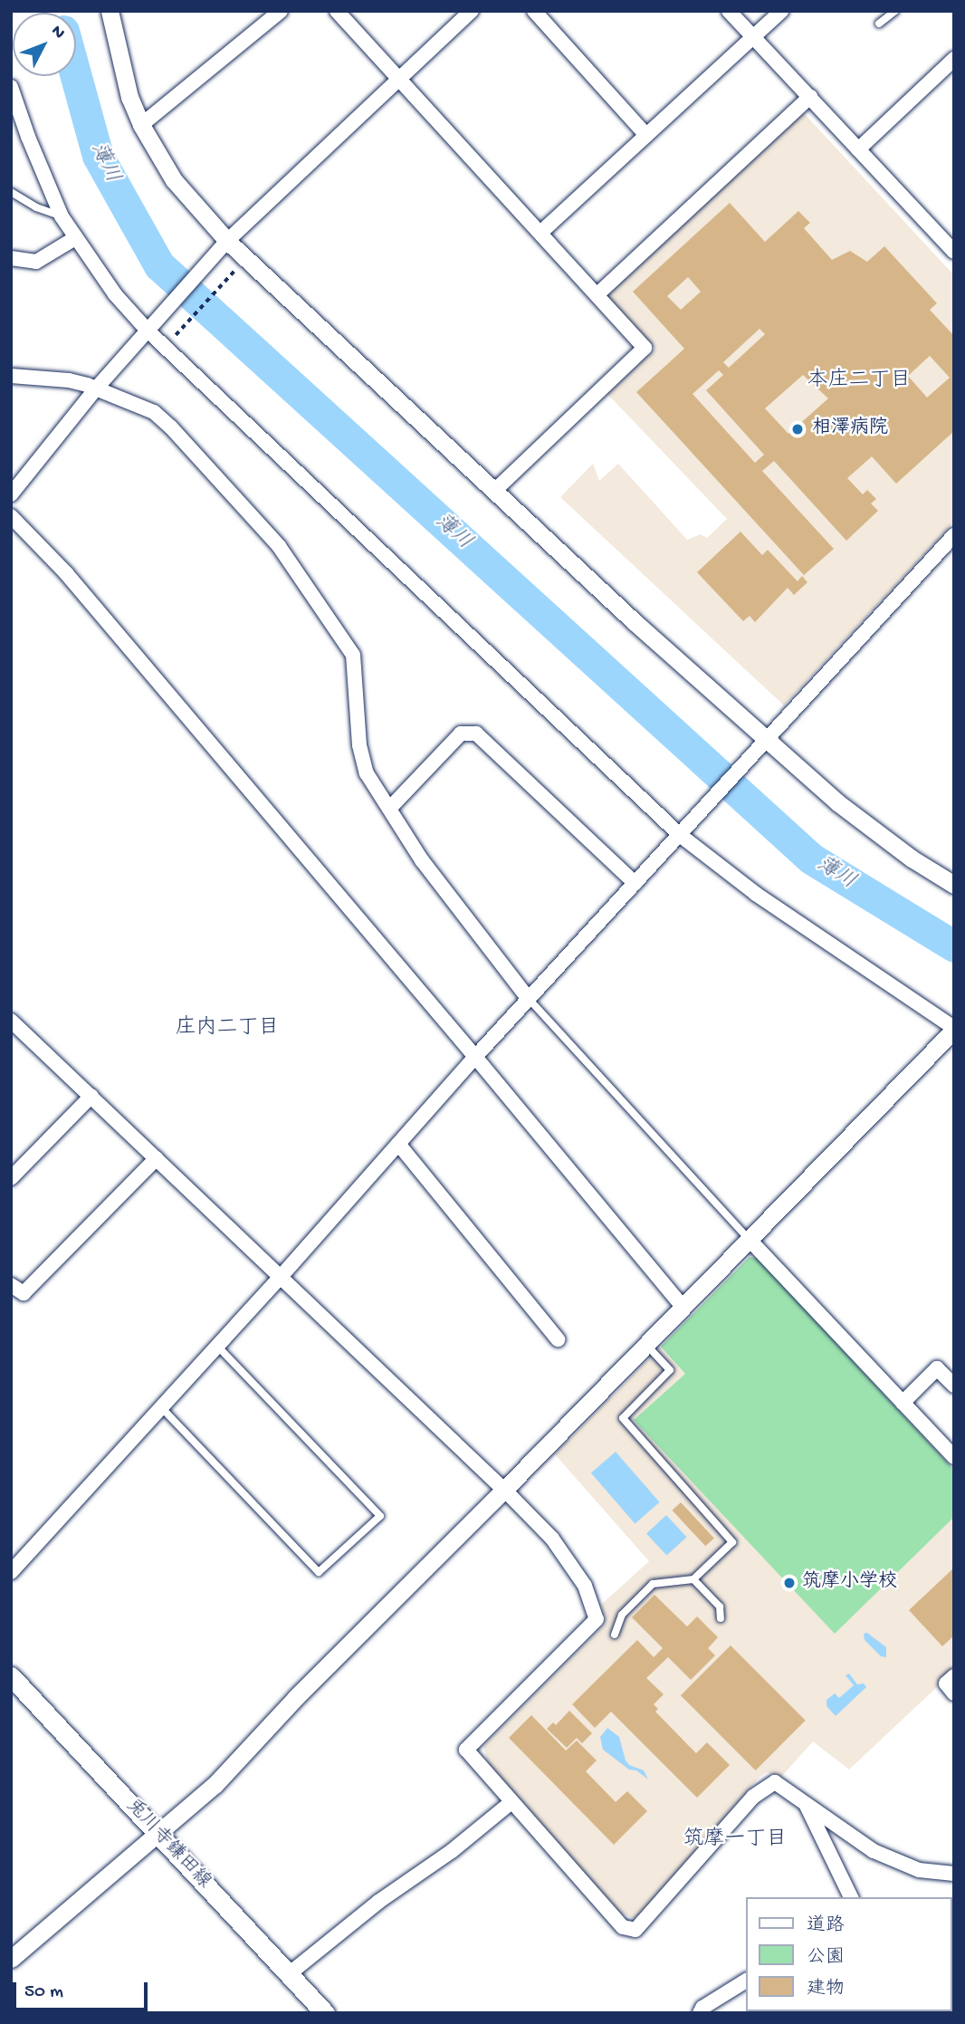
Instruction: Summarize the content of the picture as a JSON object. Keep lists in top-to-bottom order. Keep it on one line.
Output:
{"streets":{"main road":["兎川寺鎌田線"]},"districts":["本庄二丁目","庄内二丁目","筑摩一丁目"],"water":["薄川"],"places":["相澤病院","筑摩小学校"],"legend":["道路","公園","建物"],"scale_bar":"50 m","north":"top right"}
